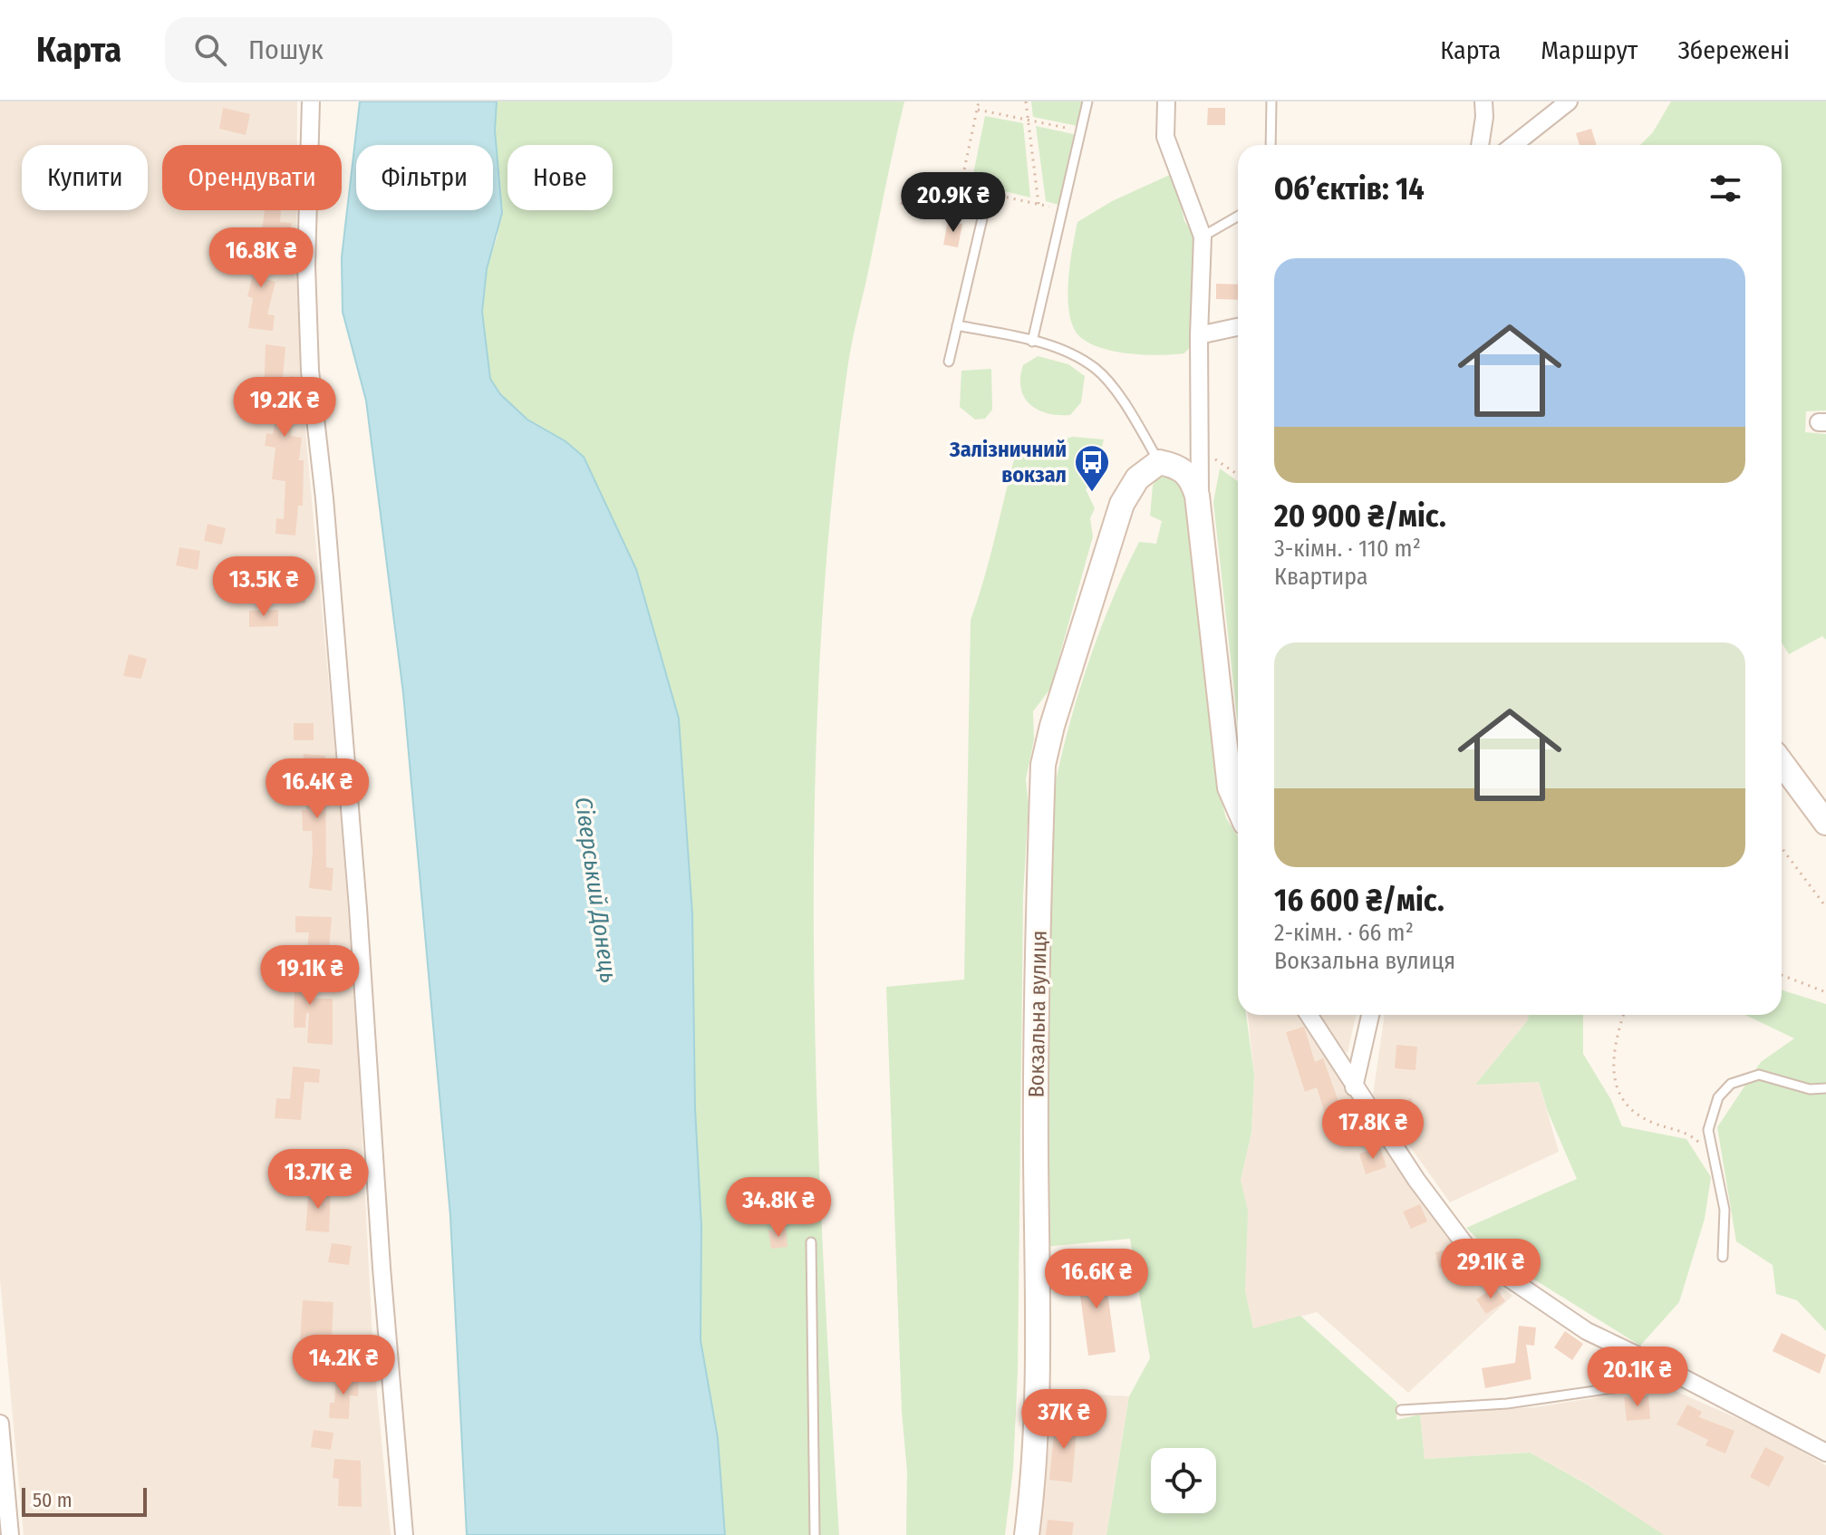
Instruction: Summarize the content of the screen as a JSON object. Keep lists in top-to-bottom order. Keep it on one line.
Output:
{"streets":{"main road":["Вокзальна вулиця"]},"water":["Сіверський Донець"],"places":{"bus stop":["Залізничний вокзал"]},"scale_bar":"50 m","page":{"header":"Карта","search":"Пошук","nav":["Карта","Маршрут","Збережені"],"chip":["Купити","Орендувати","Фільтри","Нове"],"heading":"Об’єктів: 14","price":["20.9K ₴","16.8K ₴","19.2K ₴","13.5K ₴","16.4K ₴","19.1K ₴","17.8K ₴","13.7K ₴","34.8K ₴","29.1K ₴","16.6K ₴","14.2K ₴","20.1K ₴","37K ₴"],"list":[{"name":"20 900 ₴/міс.","note":"3-кімн. · 110 m² · Квартира"},{"name":"16 600 ₴/міс.","note":"2-кімн. · 66 m² · Вокзальна вулиця"}],"scale":"50 m"}}
